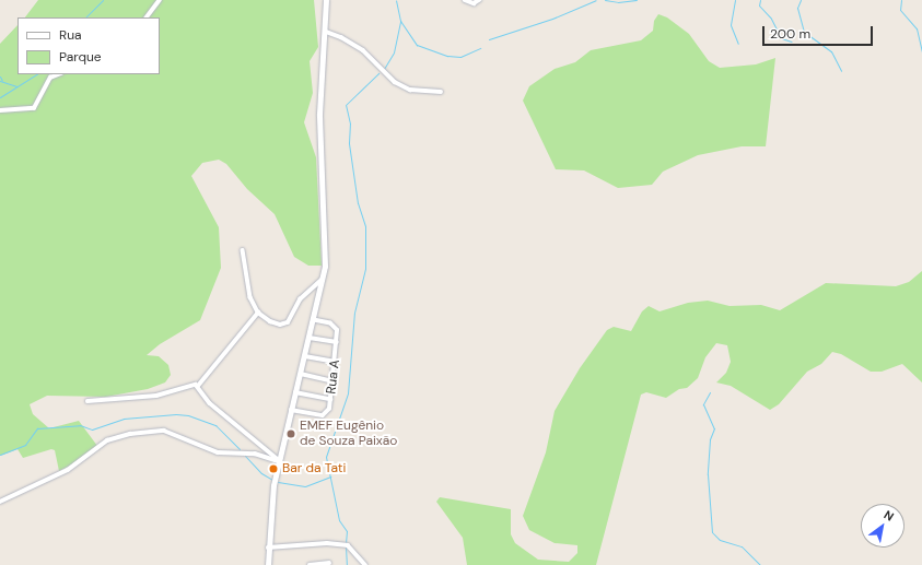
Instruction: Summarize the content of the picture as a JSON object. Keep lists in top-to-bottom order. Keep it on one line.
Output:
{"streets":{"street":["Rua A"]},"places":["EMEF Eugênio de Souza Paixão","Bar da Tati"],"legend":["Rua","Parque"],"scale_bar":"200 m","north":"top right"}
